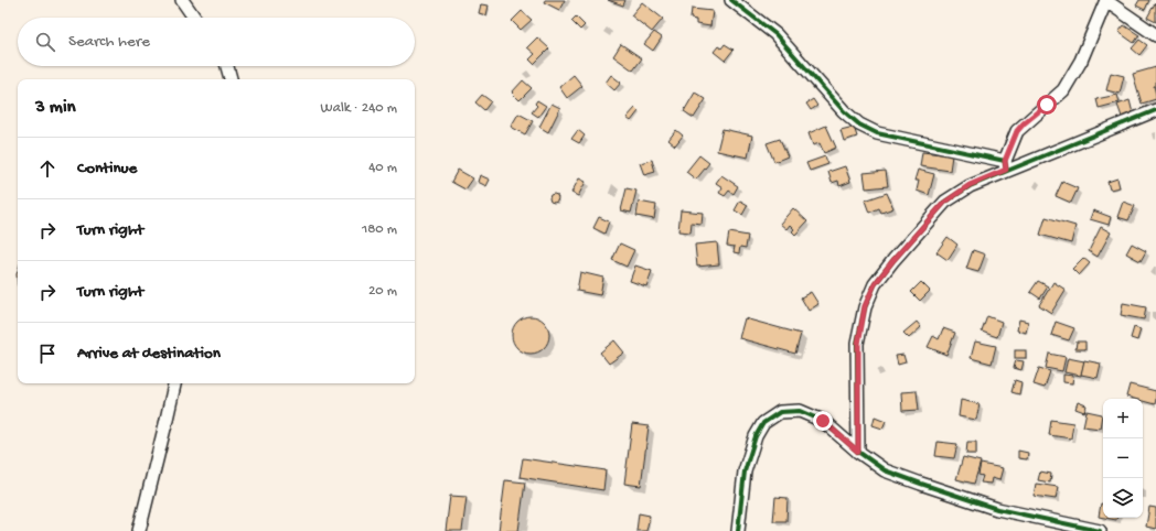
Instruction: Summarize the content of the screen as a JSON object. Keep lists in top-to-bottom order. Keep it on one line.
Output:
{"page":{"search":"Search here","heading":["3 min","Walk · 240 m"],"list":[["Continue","40 m"],["Turn right","180 m"],["Turn right","20 m"],"Arrive at destination"],"map_buttons":["+","−"]}}
